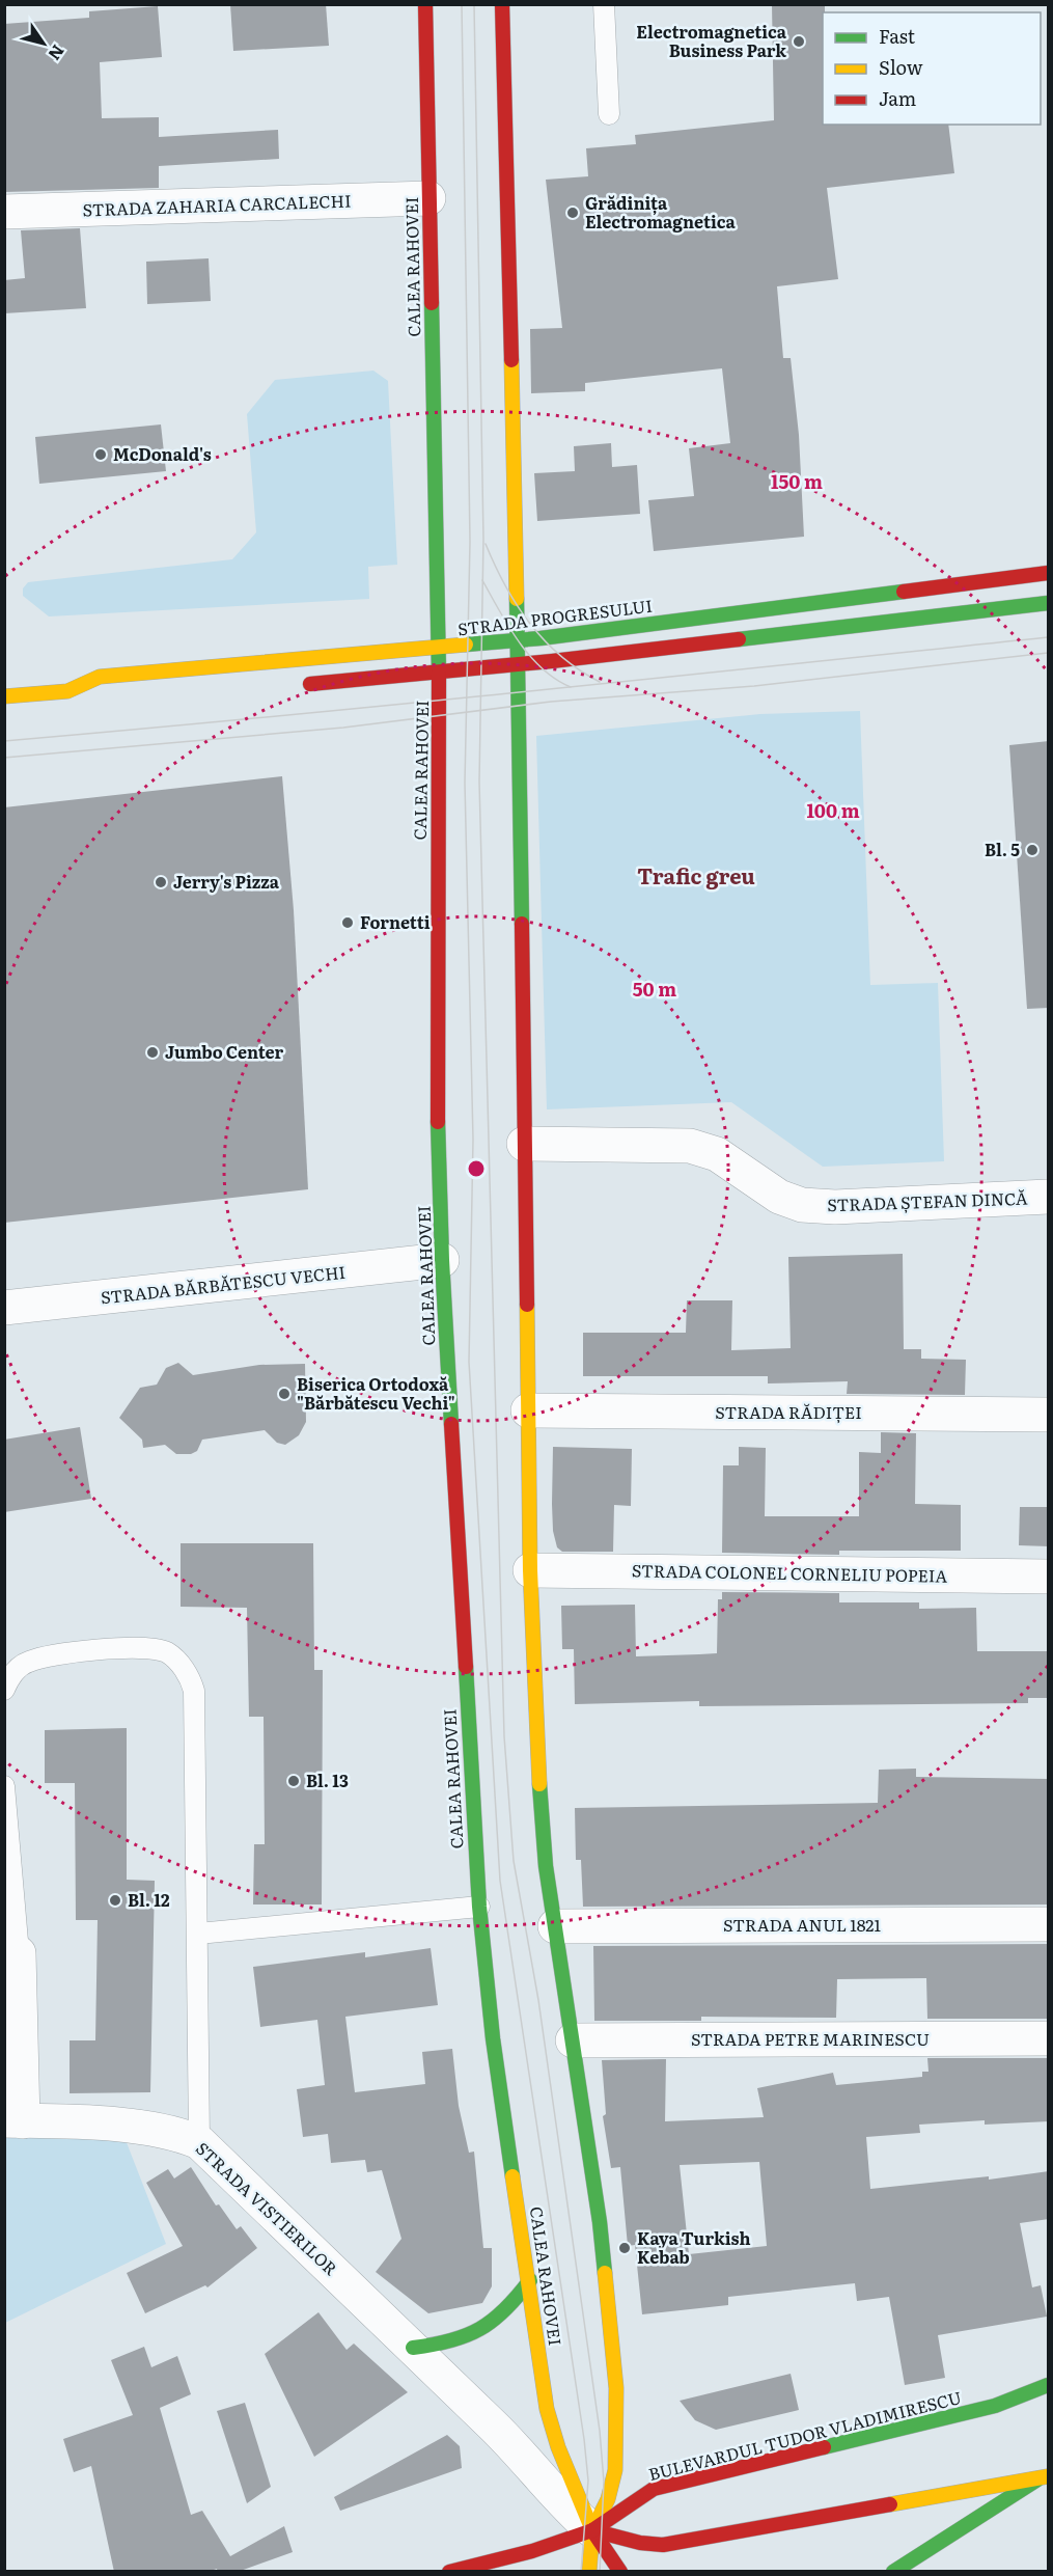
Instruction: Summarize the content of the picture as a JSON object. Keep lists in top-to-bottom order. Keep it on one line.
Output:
{"streets":{"main road":["CALEA RAHOVEI","STRADA PROGRESULUI","BULEVARDUL TUDOR VLADIMIRESCU"],"street":["STRADA ZAHARIA CARCALECHI","STRADA ȘTEFAN DINCĂ","STRADA BĂRBĂTESCU VECHI","STRADA RĂDIȚEI","STRADA COLONEL CORNELIU POPEIA","STRADA ANUL 1821","STRADA PETRE MARINESCU","STRADA VISTIERILOR"]},"crossings":[["STRADA ZAHARIA CARCALECHI","CALEA RAHOVEI"],["CALEA RAHOVEI","STRADA PROGRESULUI"],["CALEA RAHOVEI","STRADA BĂRBĂTESCU VECHI"],["CALEA RAHOVEI","STRADA VISTIERILOR"],["CALEA RAHOVEI","BULEVARDUL TUDOR VLADIMIRESCU"],["STRADA VISTIERILOR","BULEVARDUL TUDOR VLADIMIRESCU"]],"districts":["Trafic greu"],"places":["Electromagnetica Business Park","Grădinița Electromagnetica","McDonald's","Bl. 5","Jerry's Pizza","Fornetti","Jumbo Center","Biserica Ortodoxă \"Bărbătescu Vechi\"","Bl. 13","Bl. 12","Kaya Turkish Kebab"],"legend":["Fast","Slow","Jam"],"north":"bottom right","rings":["150 m","100 m","50 m"]}
